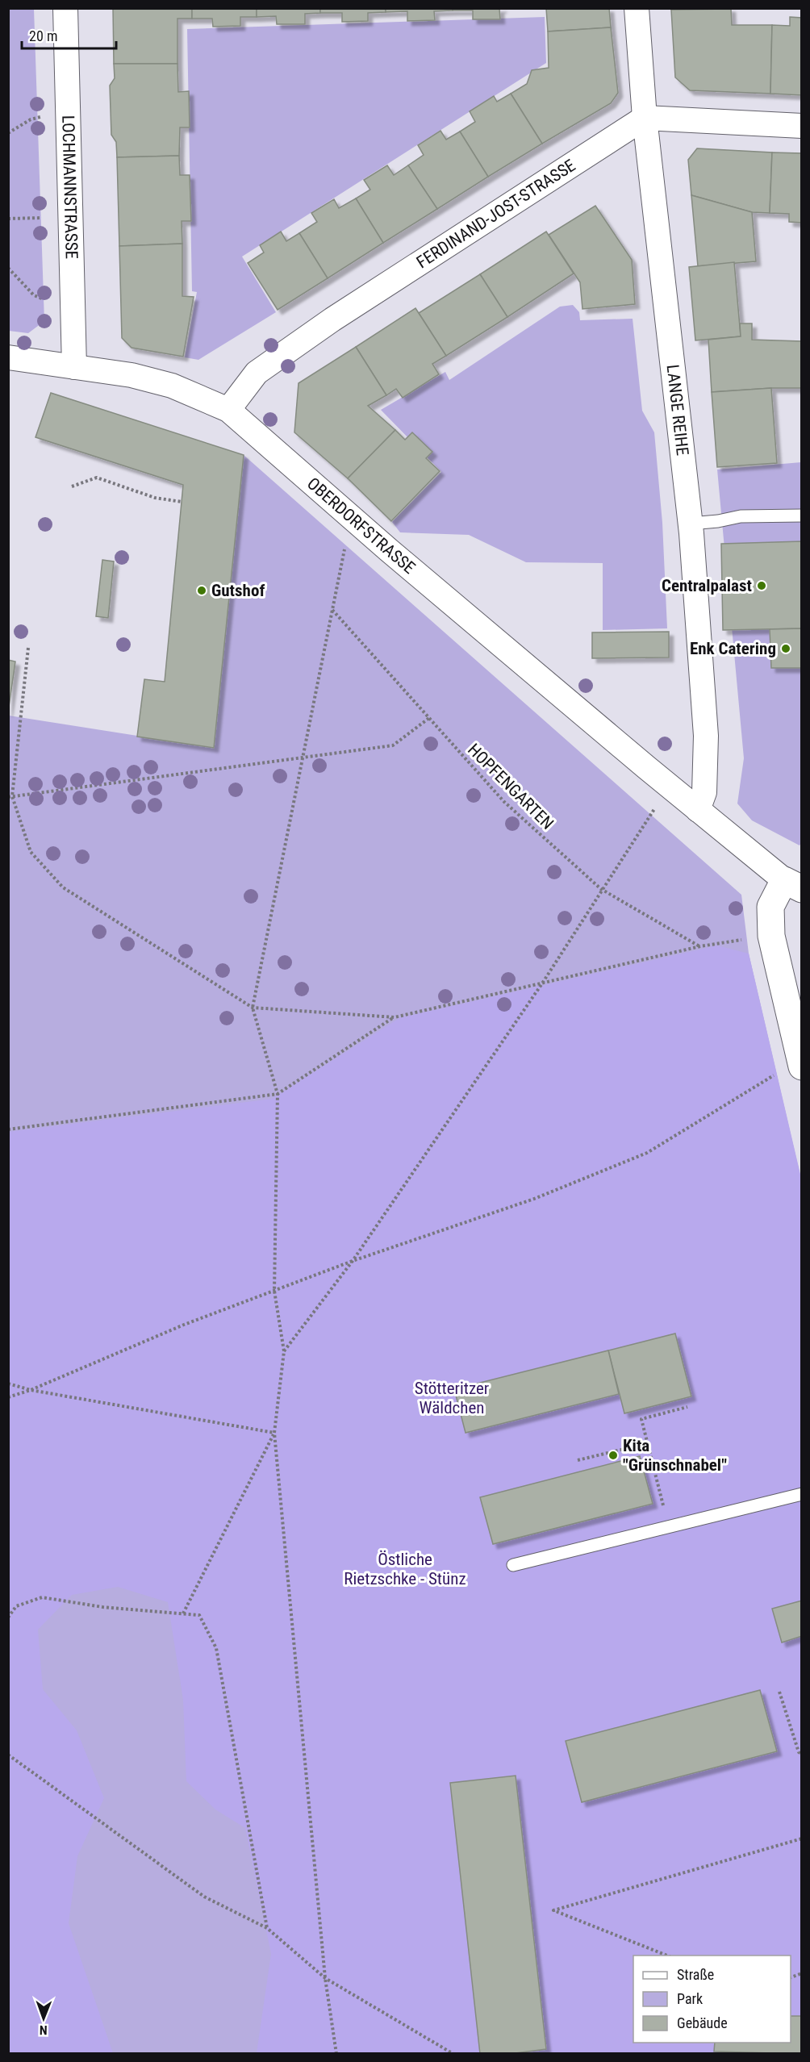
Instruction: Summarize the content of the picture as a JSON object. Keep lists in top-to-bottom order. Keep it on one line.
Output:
{"streets":{"street":["LOCHMANNSTRASSE","FERDINAND-JOST-STRASSE","LANGE REIHE","OBERDORFSTRASSE"],"path":["HOPFENGARTEN"]},"crossings":[["LOCHMANNSTRASSE","OBERDORFSTRASSE"],["FERDINAND-JOST-STRASSE","LANGE REIHE"],["FERDINAND-JOST-STRASSE","OBERDORFSTRASSE"],["LANGE REIHE","OBERDORFSTRASSE"]],"parks":["Stötteritzer Wäldchen","Östliche Rietzschke - Stünz"],"places":["Centralpalast","Gutshof","Enk Catering","Kita \"Grünschnabel\""],"legend":["Straße","Park","Gebäude"],"scale_bar":"20 m","north":"bottom"}
